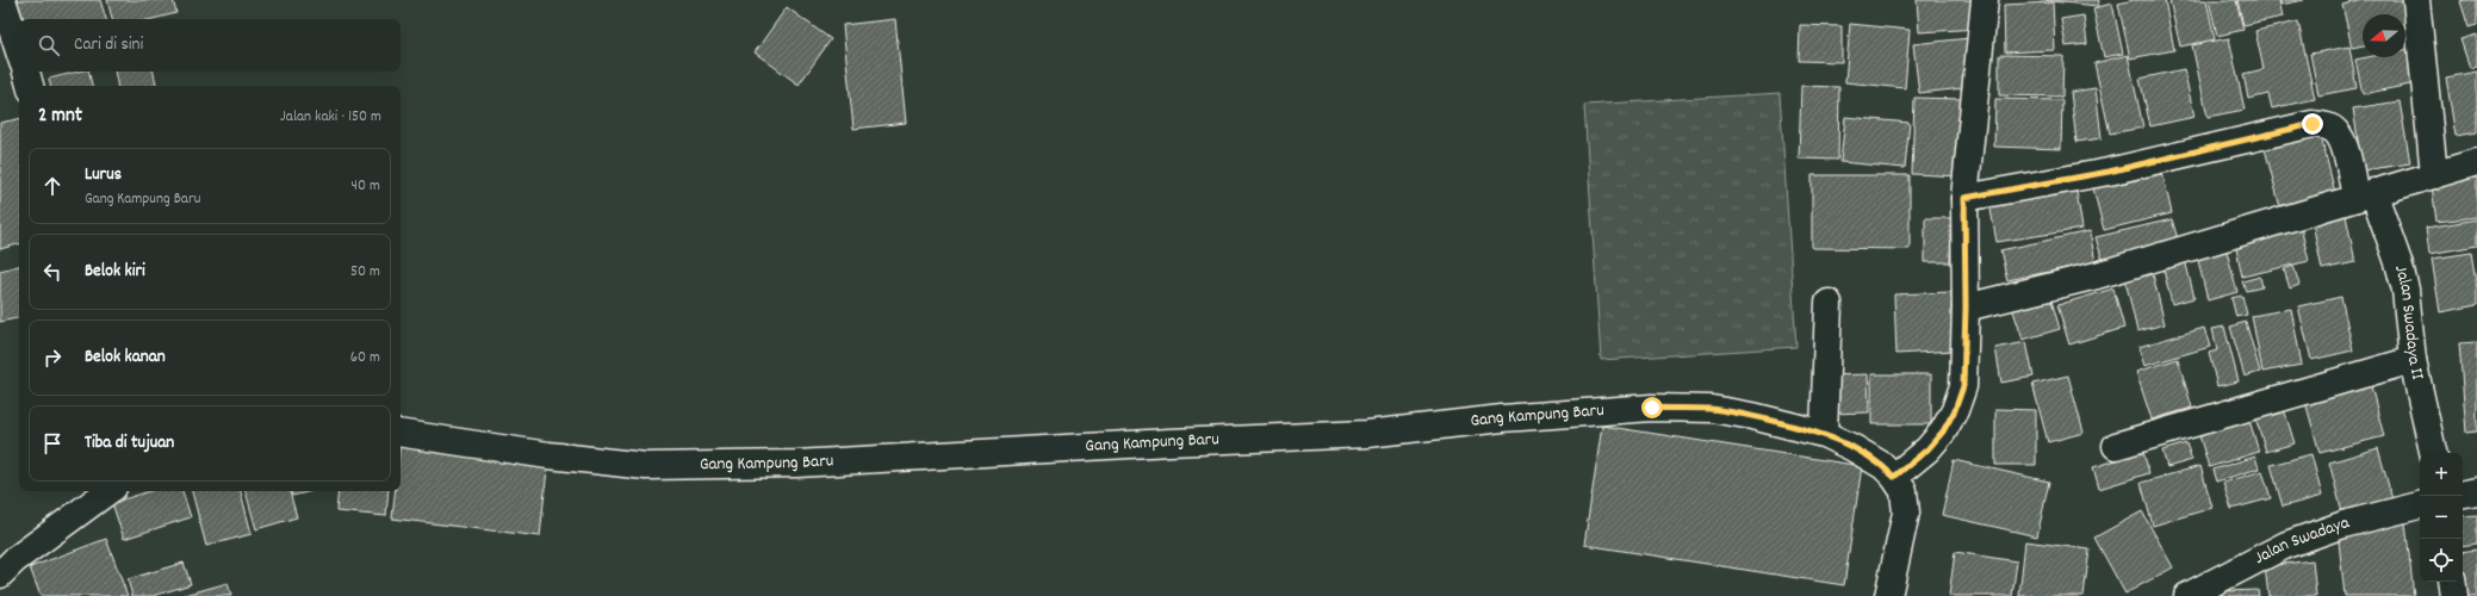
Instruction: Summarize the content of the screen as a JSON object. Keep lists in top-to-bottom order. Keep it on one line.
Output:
{"streets":{"street":["Jalan Swadaya II","Gang Kampung Baru","Jalan Swadaya"]},"north":"left","page":{"search":"Cari di sini","heading":["2 mnt","Jalan kaki · 150 m"],"list":[["Lurus","Gang Kampung Baru","40 m"],["Belok kiri","50 m"],["Belok kanan","60 m"],"Tiba di tujuan"],"map_buttons":["+","−"]}}
